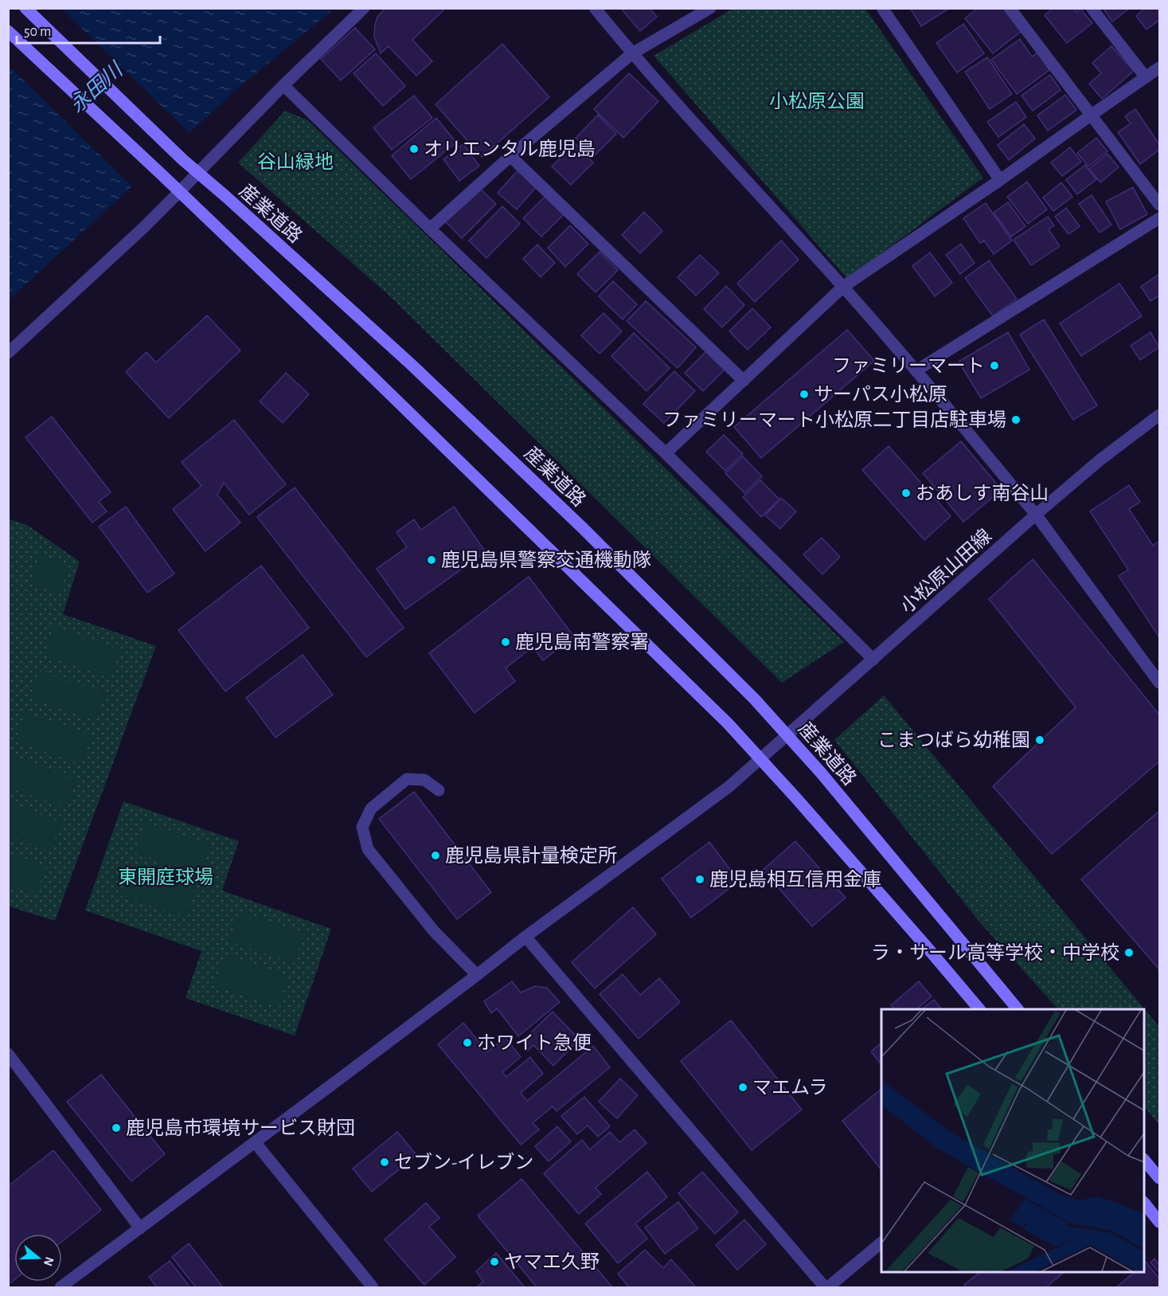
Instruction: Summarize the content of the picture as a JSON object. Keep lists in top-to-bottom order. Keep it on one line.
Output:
{"streets":{"main road":["産業道路"],"street":["小松原山田線"]},"crossings":[["産業道路","小松原山田線"]],"water":["永田川"],"parks":["小松原公園","谷山緑地","東開庭球場"],"places":["オリエンタル鹿児島","ファミリーマート","サーパス小松原","ファミリーマート小松原二丁目店駐車場","おあしす南谷山","鹿児島県警察交通機動隊","鹿児島南警察署","こまつばら幼稚園","鹿児島県計量検定所","鹿児島相互信用金庫","ラ・サール高等学校・中学校","ホワイト急便","マエムラ","鹿児島市環境サービス財団","セブン-イレブン","ヤマエ久野"],"scale_bar":"50 m","north":"right"}
